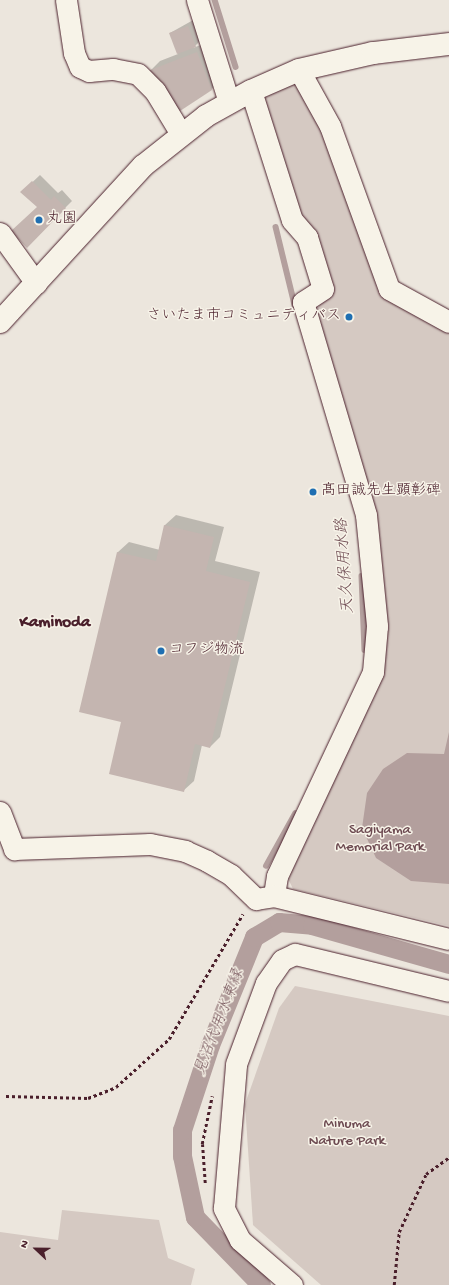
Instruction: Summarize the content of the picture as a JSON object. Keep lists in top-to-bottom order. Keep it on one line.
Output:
{"districts":["Kaminoda"],"water":["天久保用水路","見沼代用水東縁"],"parks":["Sagiyama Memorial Park","Minuma Nature Park"],"places":["丸園","さいたま市コミュニティバス","髙田誠先生顕彰碑","コフジ物流"],"north":"left"}
